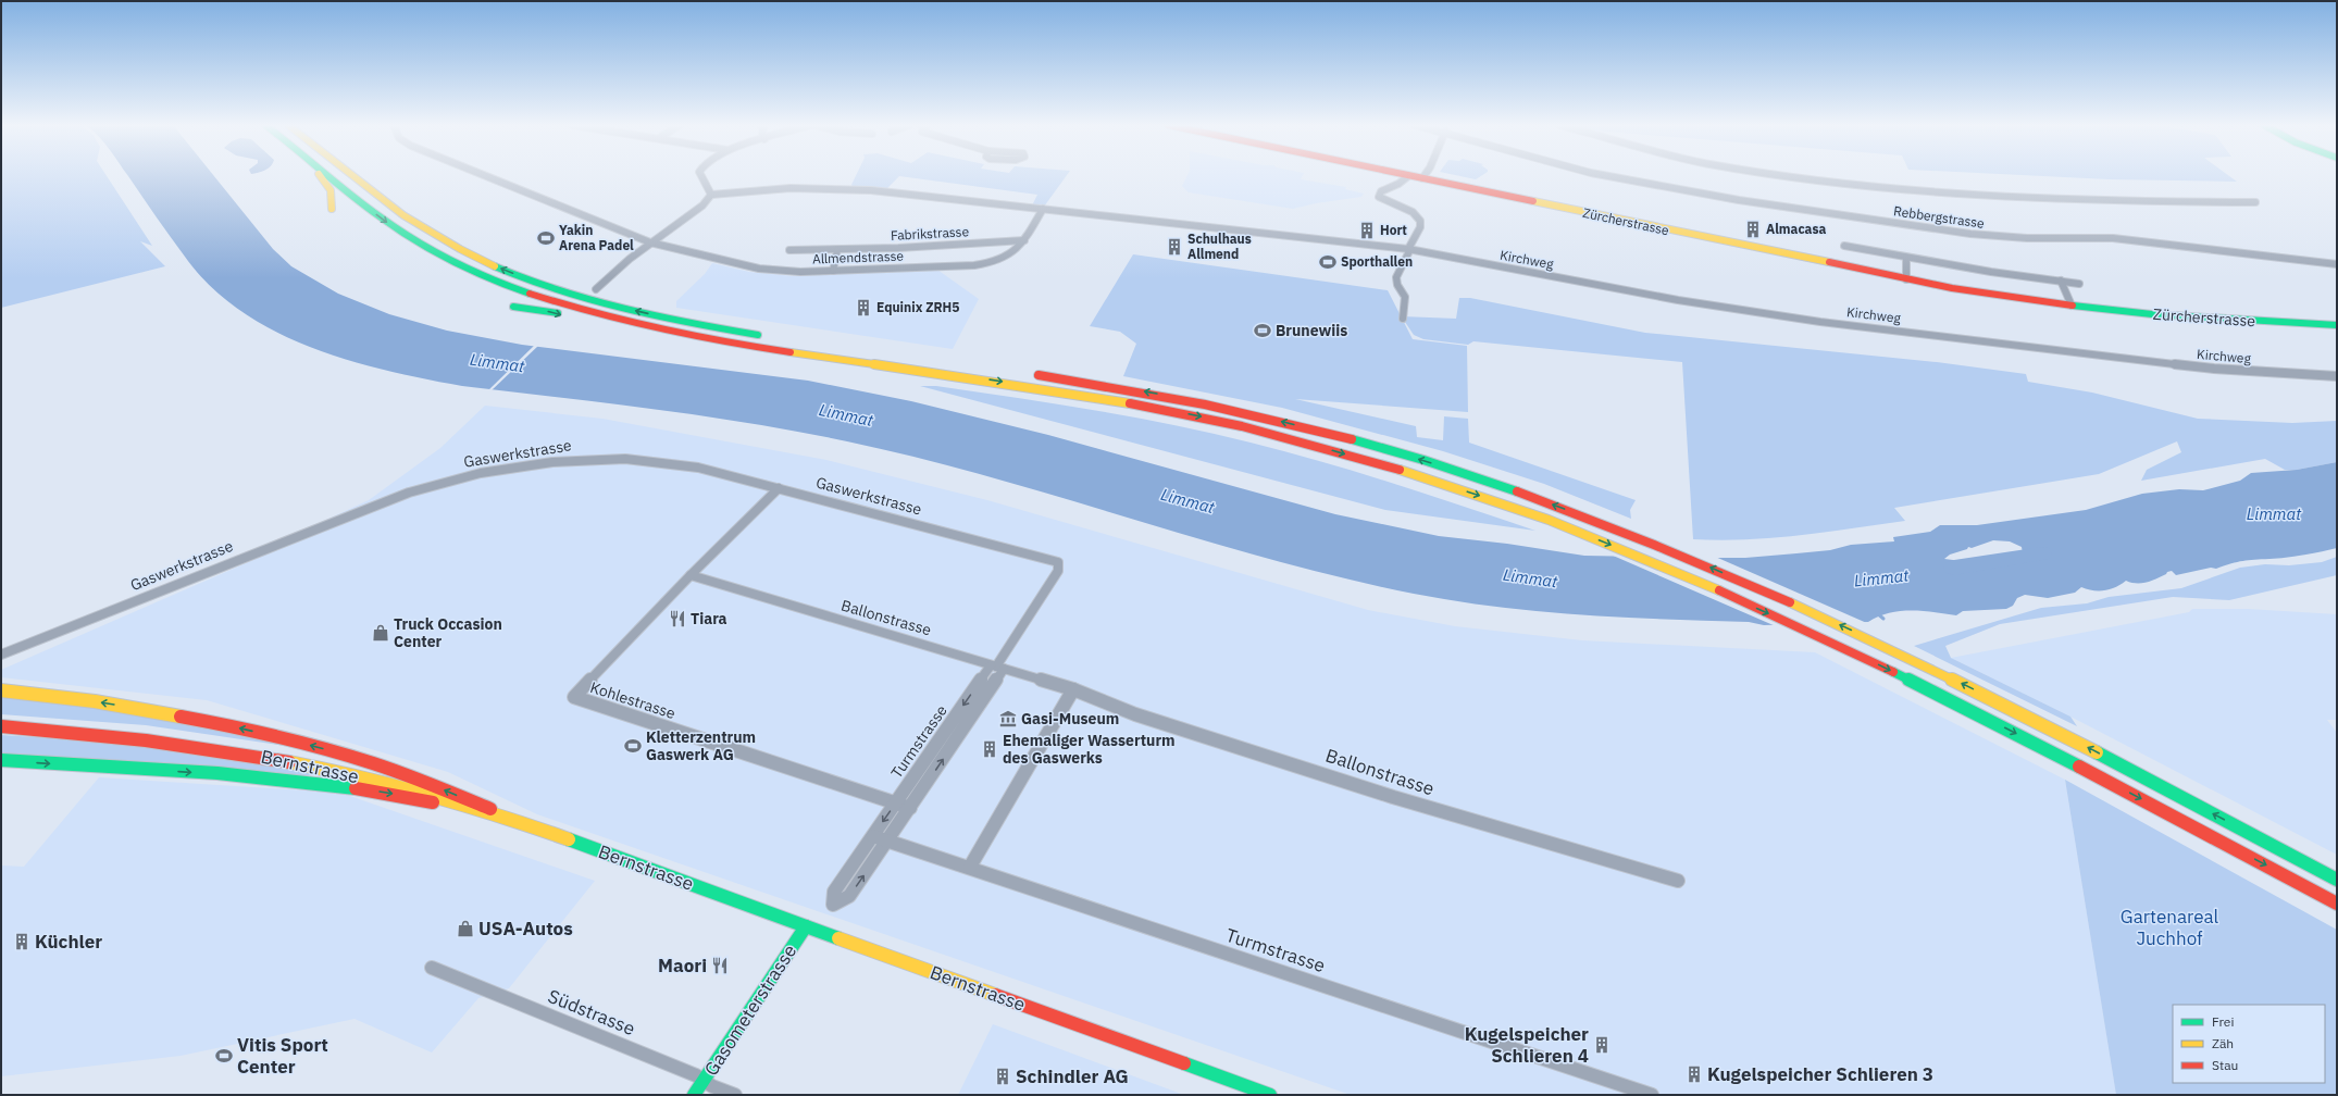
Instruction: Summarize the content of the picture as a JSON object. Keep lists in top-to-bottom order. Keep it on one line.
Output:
{"streets":{"main road":["Zürcherstrasse","Bernstrasse","Gasometerstrasse"],"street":["Rebbergstrasse","Fabrikstrasse","Allmendstrasse","Kirchweg","Gaswerkstrasse","Ballonstrasse","Kohlestrasse","Turmstrasse","Südstrasse"]},"crossings":[["Fabrikstrasse","Allmendstrasse"],["Allmendstrasse","Kirchweg"],["Gaswerkstrasse","Kohlestrasse"],["Gaswerkstrasse","Turmstrasse"],["Ballonstrasse","Kohlestrasse"],["Ballonstrasse","Turmstrasse"],["Kohlestrasse","Turmstrasse"],["Bernstrasse","Gasometerstrasse"],["Gasometerstrasse","Südstrasse"]],"water":["Limmat"],"parks":["Gartenareal Juchhof"],"places":{"building":["Almacasa","Hort","Schulhaus Allmend","Equinix ZRH5","Ehemaliger Wasserturm des Gaswerks","Küchler","Kugelspeicher Schlieren 4","Kugelspeicher Schlieren 3","Schindler AG"],"sports":["Yakin Arena Padel","Sporthallen","Brunewiis","Kletterzentrum Gaswerk AG","Vitis Sport Center"],"restaurant":["Tiara","Maori"],"shop":["Truck Occasion Center","USA-Autos"],"museum":["Gasi-Museum"]},"legend":["Frei","Zäh","Stau"]}
